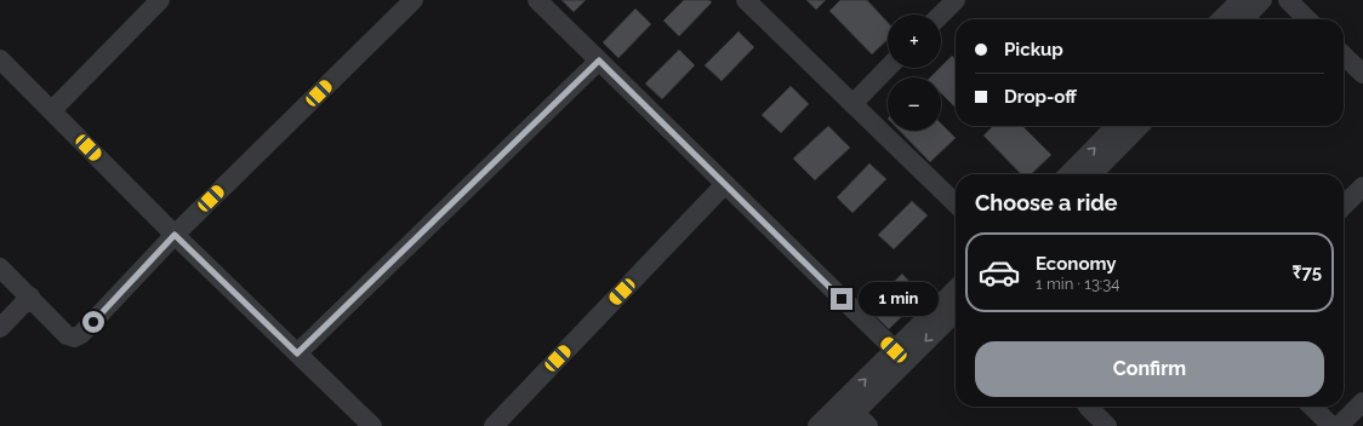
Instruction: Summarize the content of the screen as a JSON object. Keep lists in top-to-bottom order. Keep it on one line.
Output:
{"page":{"map_buttons":["+","−"],"banner":["Pickup","Drop-off"],"heading":"Choose a ride","list":[{"name":"Economy","note":"1 min · 13:34","value":"₹75"}],"bubble":"1 min","buttons":"Confirm"}}
